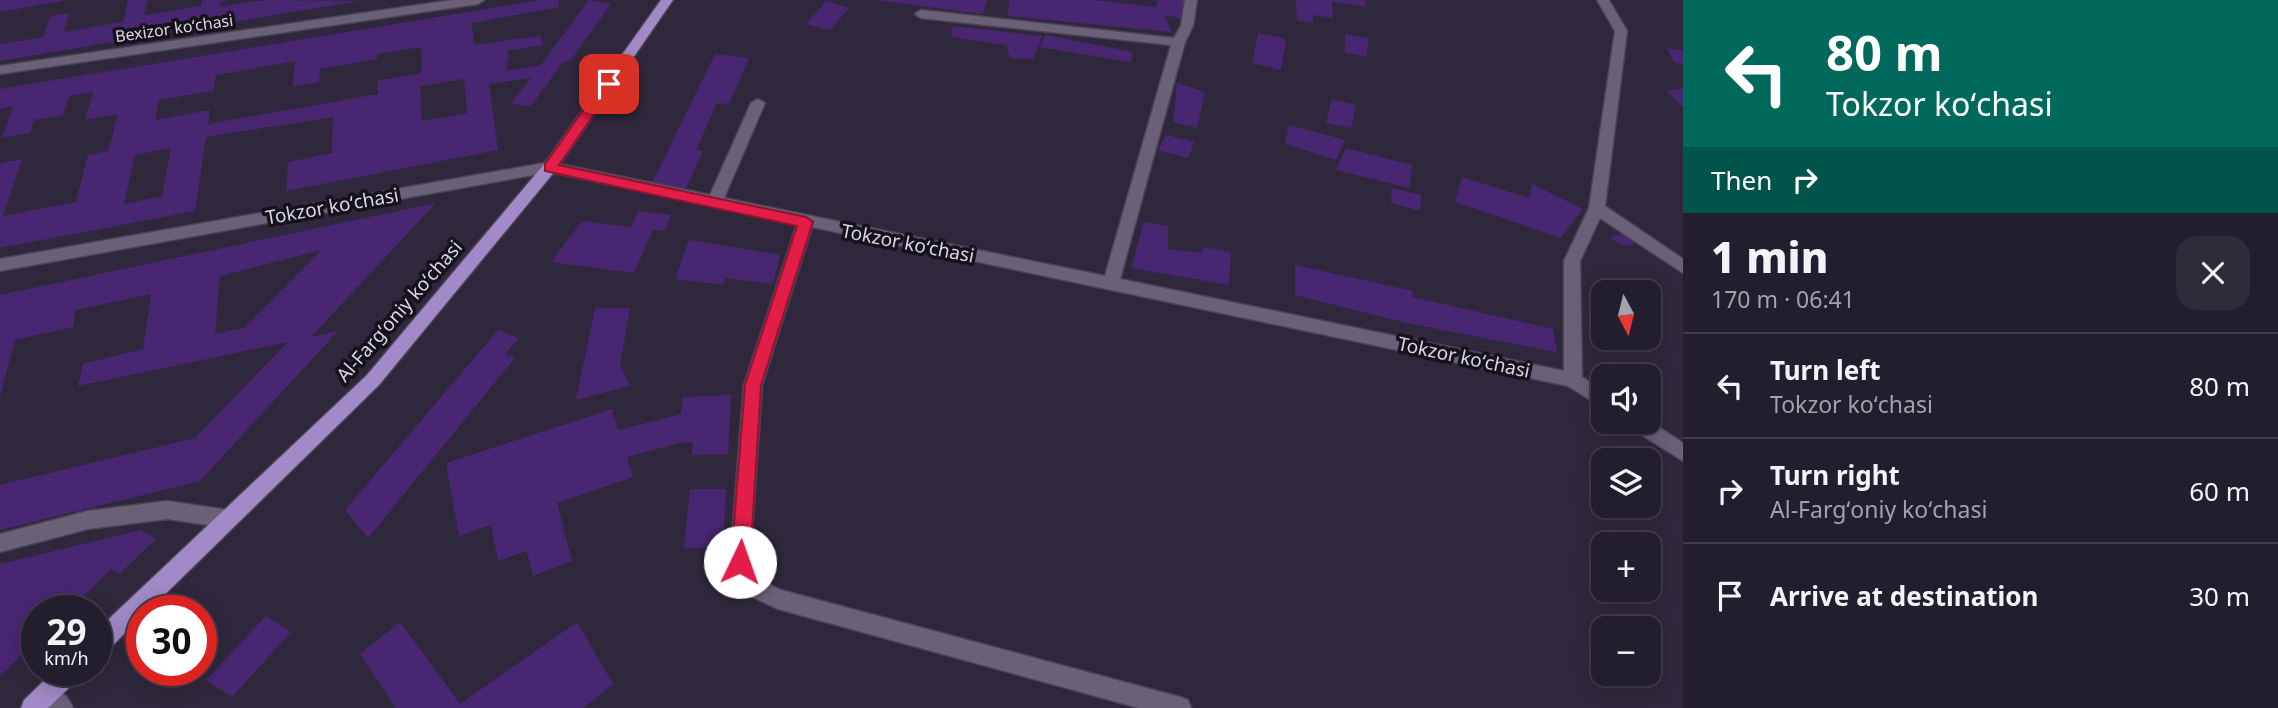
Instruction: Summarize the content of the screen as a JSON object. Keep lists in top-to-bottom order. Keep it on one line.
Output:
{"streets":{"main road":["Al-Fargʻoniy koʻchasi"],"street":["Bexizor koʻchasi","Tokzor koʻchasi"]},"crossings":[["Tokzor koʻchasi","Al-Fargʻoniy koʻchasi"]],"north":"bottom","page":{"turn":["80 m","Tokzor koʻchasi"],"then":"Then","heading":["1 min","170 m · 06:41"],"map_buttons":["+","−"],"list":[{"name":"Turn left","note":"Tokzor koʻchasi","value":"80 m"},{"name":"Turn right","note":"Al-Fargʻoniy koʻchasi","value":"60 m"},{"name":"Arrive at destination","value":"30 m"}],"speed":"29 km/h","limit":"30"}}
